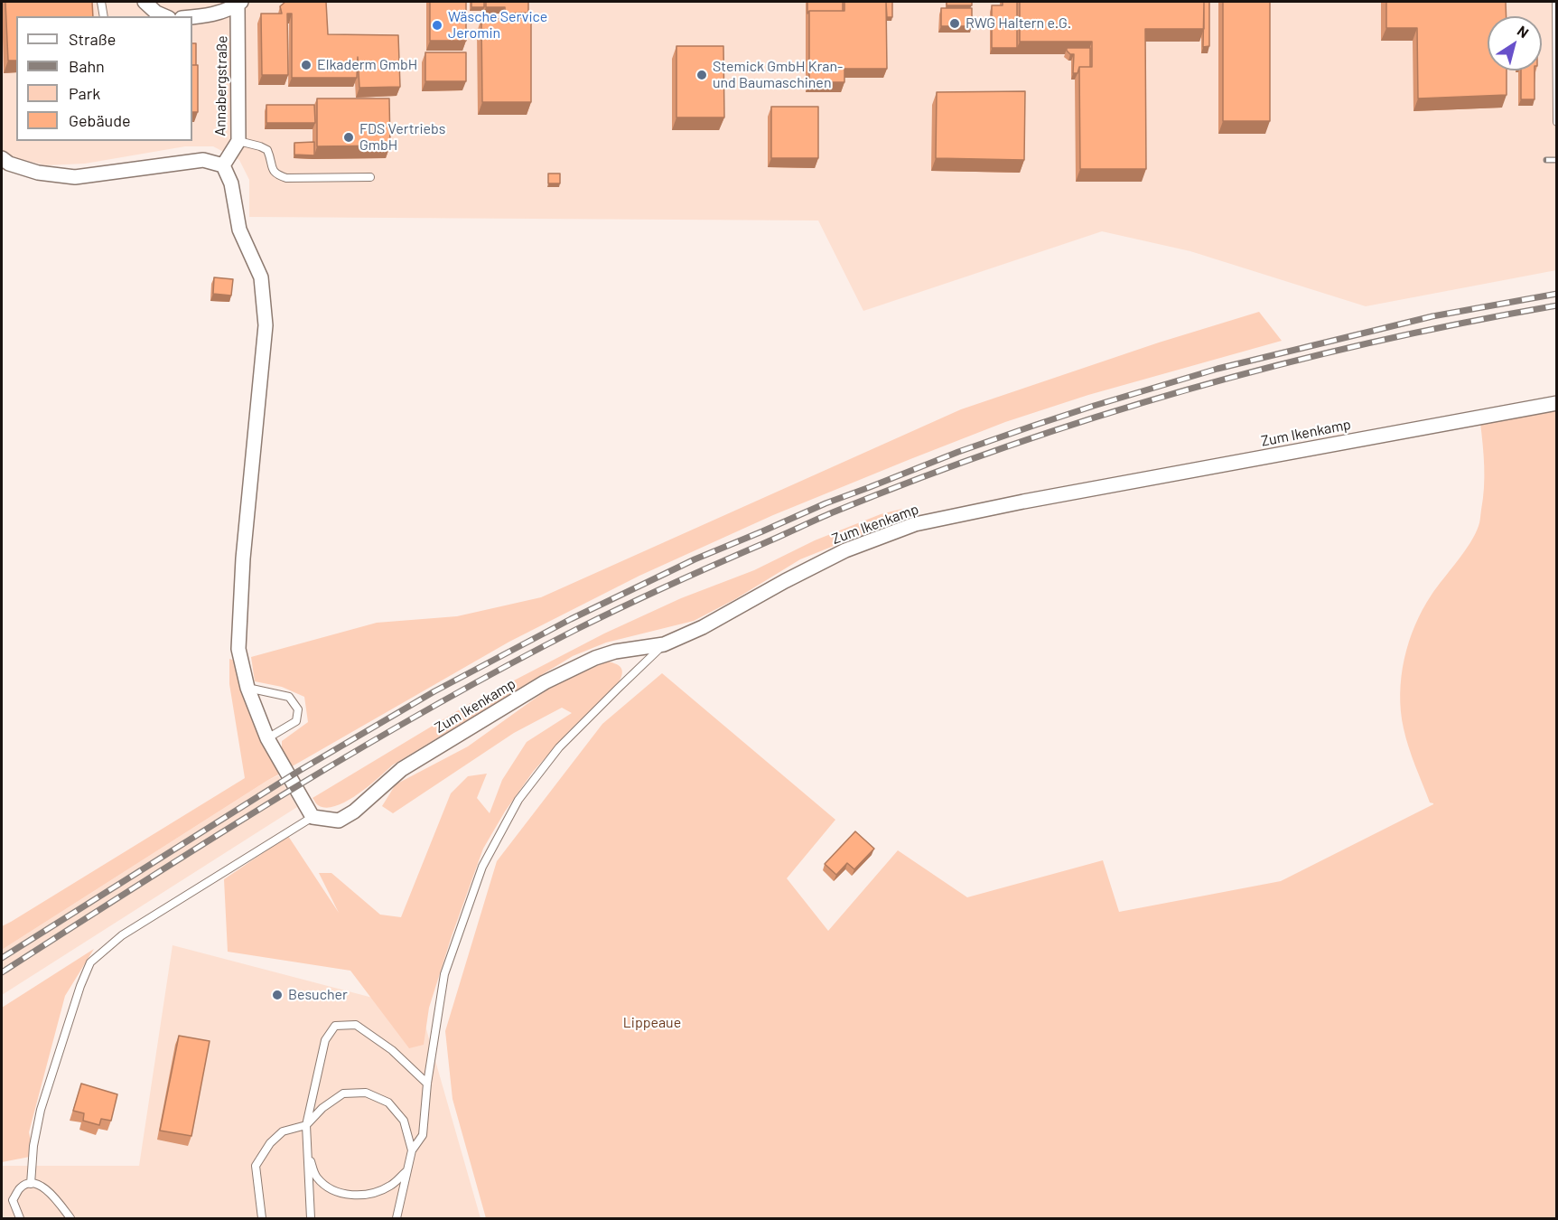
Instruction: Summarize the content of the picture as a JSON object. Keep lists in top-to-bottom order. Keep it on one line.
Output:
{"streets":{"street":["Annabergstraße","Zum Ikenkamp"]},"parks":["Lippeaue"],"places":["RWG Haltern e.G.","Wäsche Service Jeromin","Elkaderm GmbH","Stemick GmbH Kran- und Baumaschinen","FDS Vertriebs GmbH","Besucher"],"legend":["Straße","Bahn","Park","Gebäude"],"north":"top right"}
